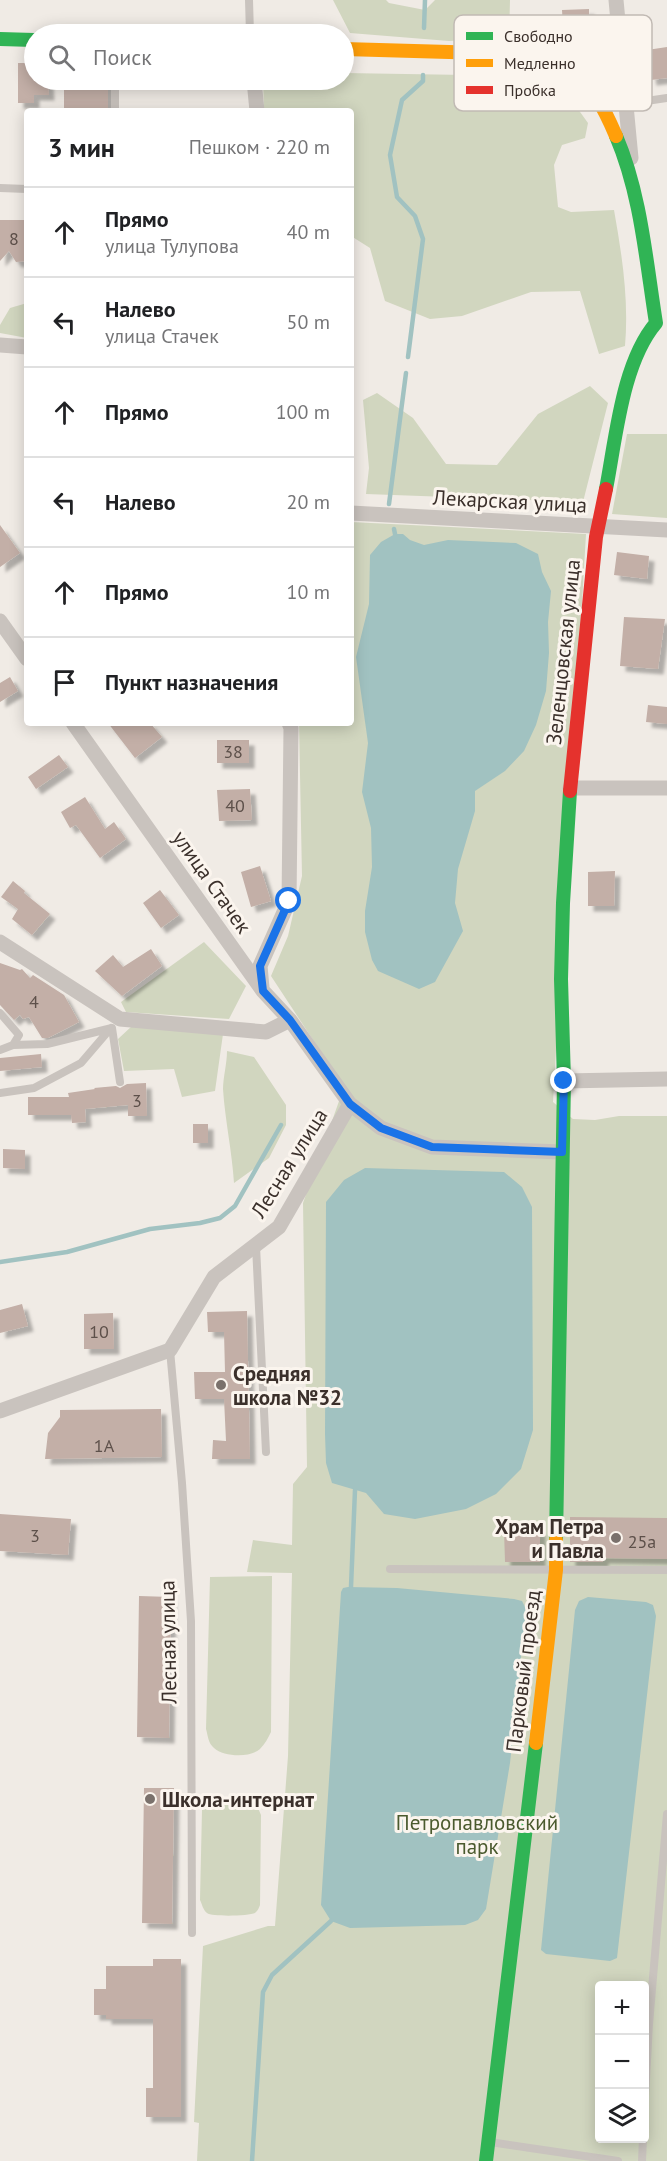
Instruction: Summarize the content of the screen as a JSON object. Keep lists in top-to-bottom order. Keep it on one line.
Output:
{"streets":{"street":["Лекарская улица","Зеленцовская улица","улица Стачек","Лесная улица","Парковый проезд"]},"crossings":[["Лекарская улица","Зеленцовская улица"],["Зеленцовская улица","Парковый проезд"],["улица Стачек","Лесная улица"],["улица Стачек","Парковый проезд"]],"parks":["Петропавловский парк"],"places":["Средняя школа №32","Храм Петра и Павла","Школа-интернат"],"house_numbers":["8","38","40","4","3","10","1А","3","25а"],"legend":["Свободно","Медленно","Пробка"],"page":{"search":"Поиск","heading":["3 мин","Пешком · 220 m"],"list":[["Прямо","улица Тулупова","40 m"],["Налево","улица Стачек","50 m"],["Прямо","100 m"],["Налево","20 m"],["Прямо","10 m"],"Пункт назначения"],"map_buttons":["+","−"]}}
